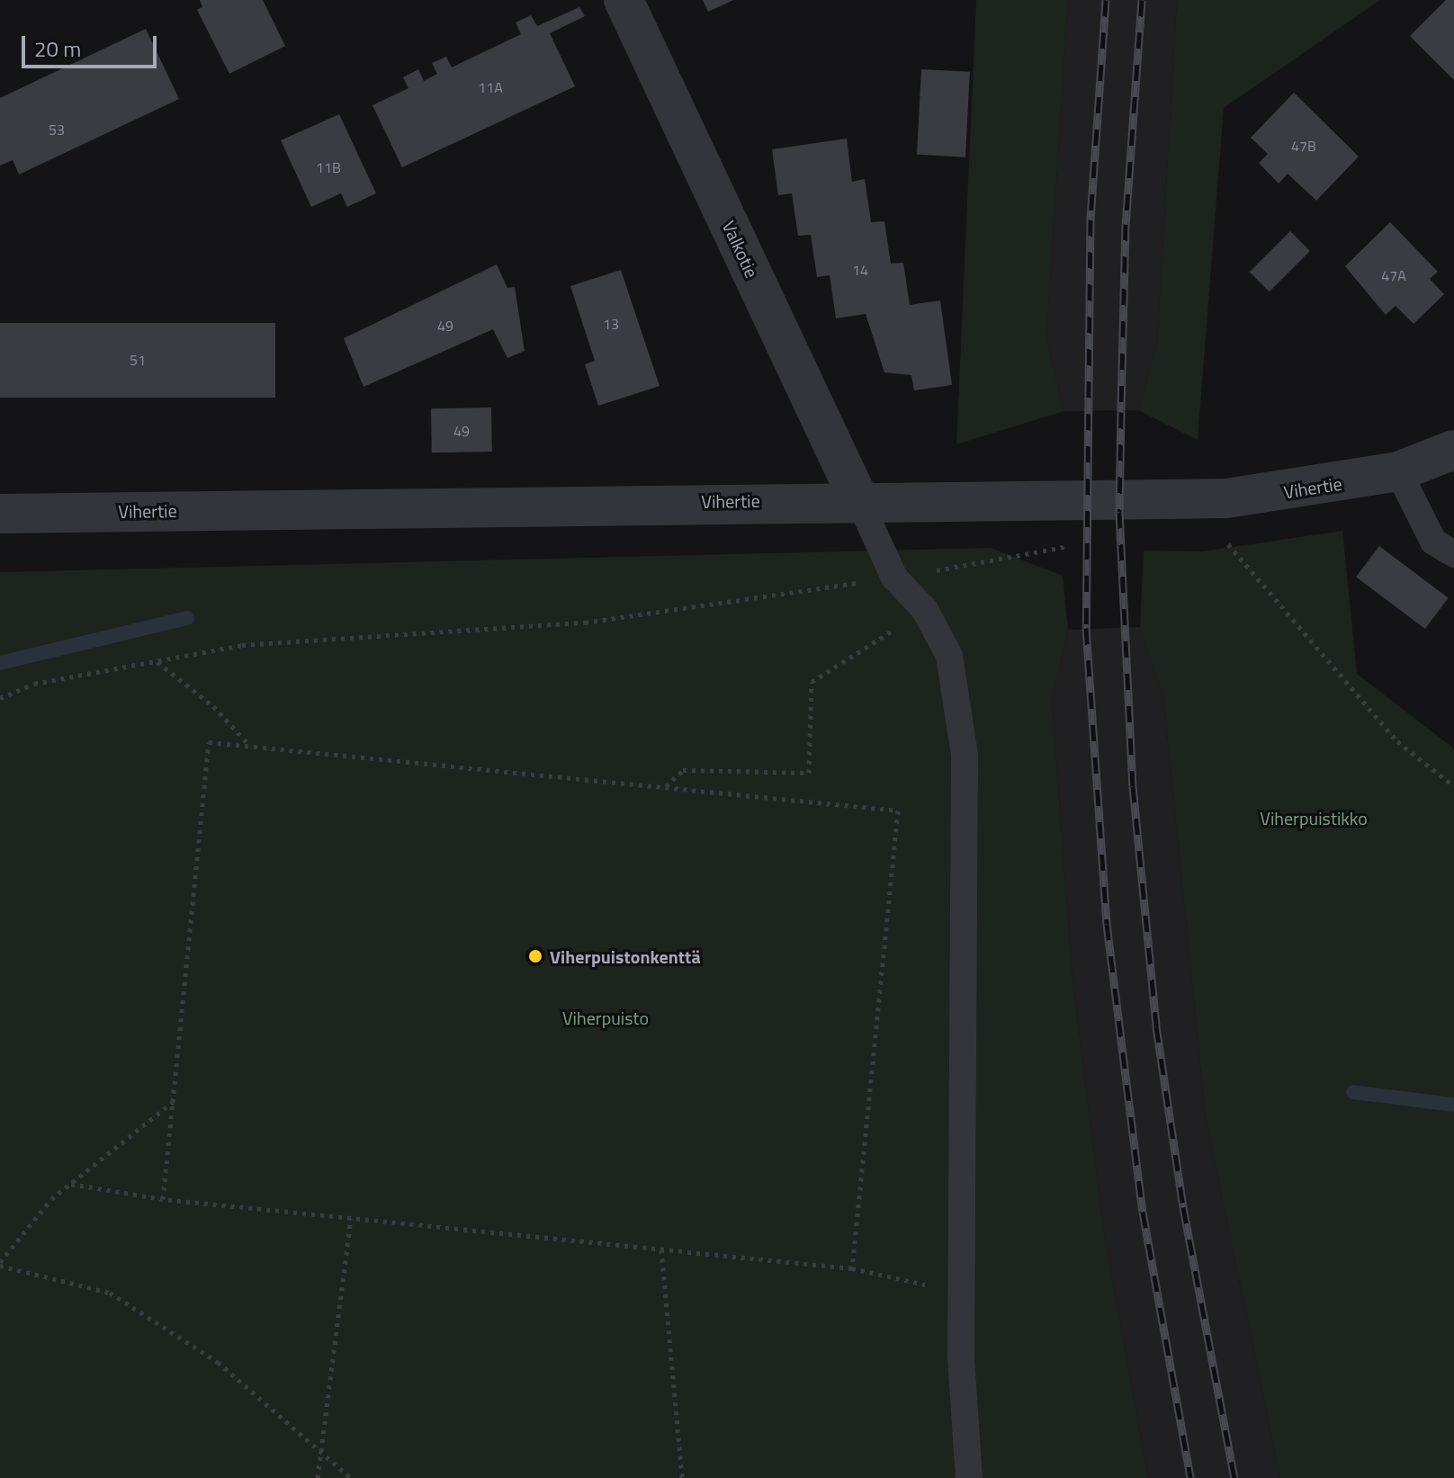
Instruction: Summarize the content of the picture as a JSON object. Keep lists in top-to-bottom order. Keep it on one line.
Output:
{"streets":{"street":["Valkotie","Vihertie"]},"crossings":[["Valkotie","Vihertie"]],"parks":["Viherpuistikko","Viherpuisto"],"places":["Viherpuistonkenttä"],"house_numbers":["11A","53","47B","11B","14","47A","13","49","51","49"],"scale_bar":"20 m"}
